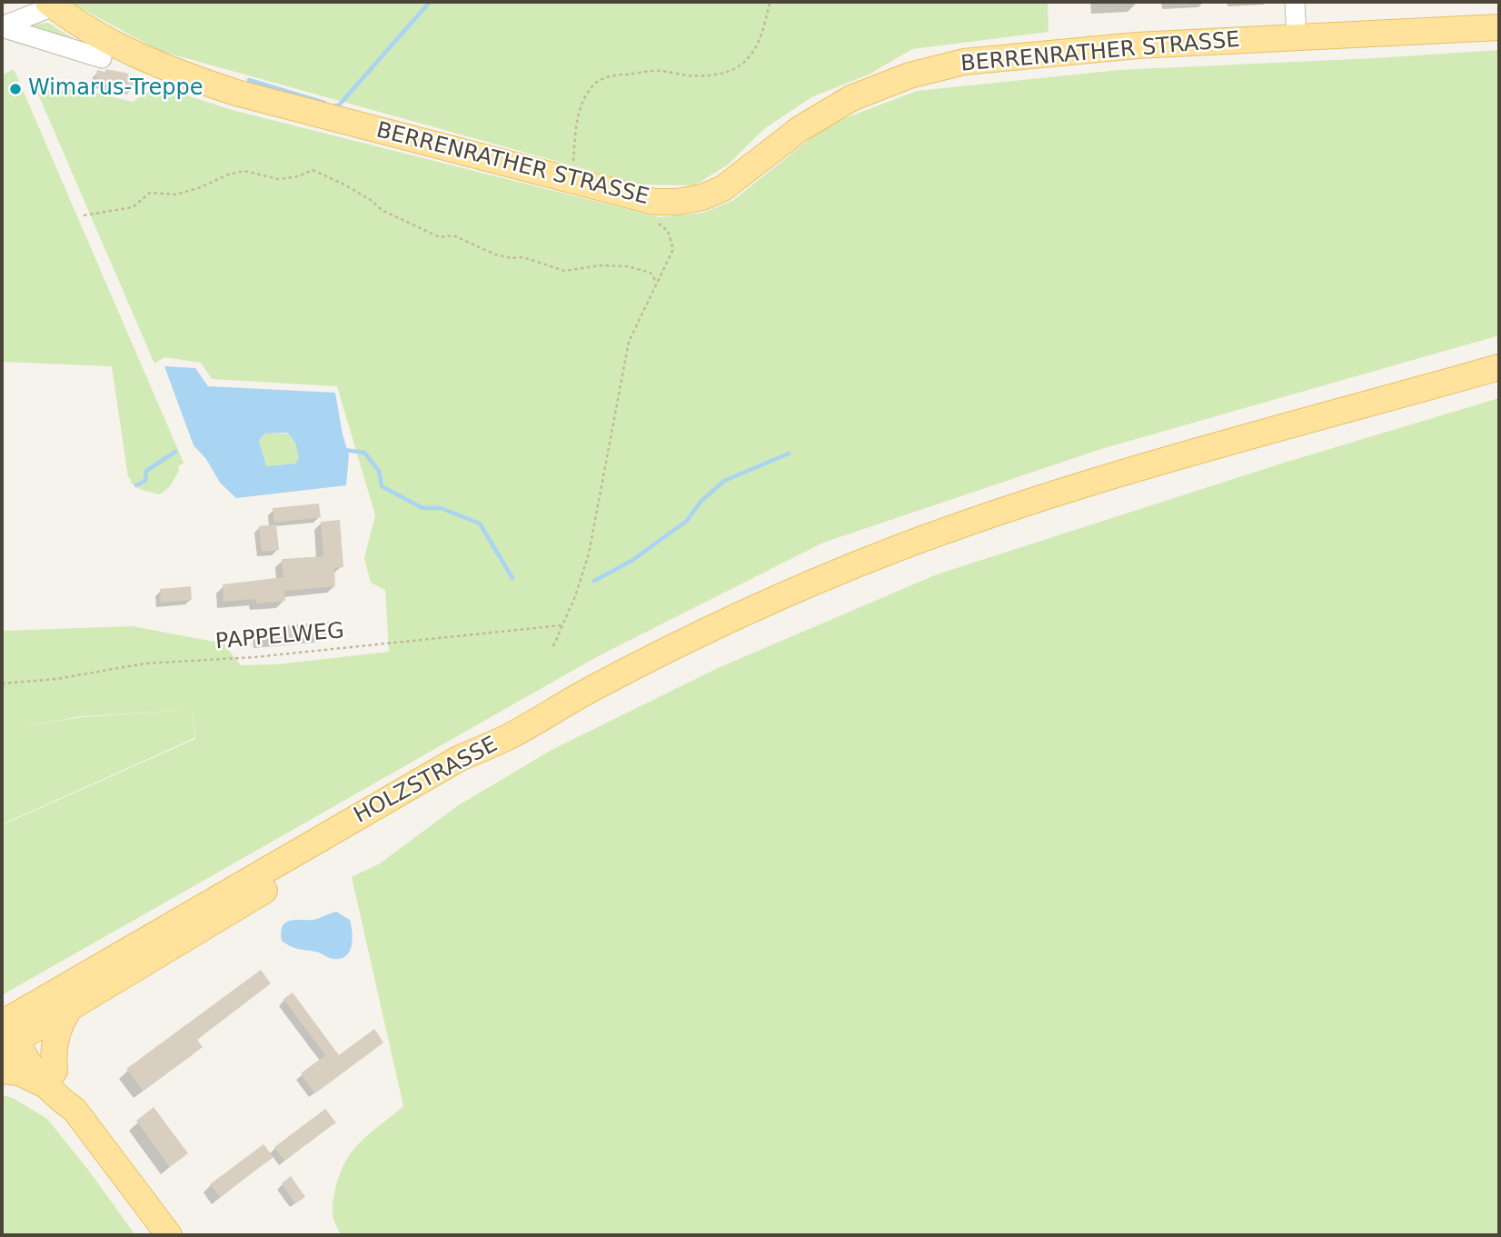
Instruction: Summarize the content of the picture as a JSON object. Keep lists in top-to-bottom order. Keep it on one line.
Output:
{"streets":{"main road":["BERRENRATHER STRASSE","HOLZSTRASSE"],"path":["PAPPELWEG"]},"places":["Wimarus-Treppe"]}
